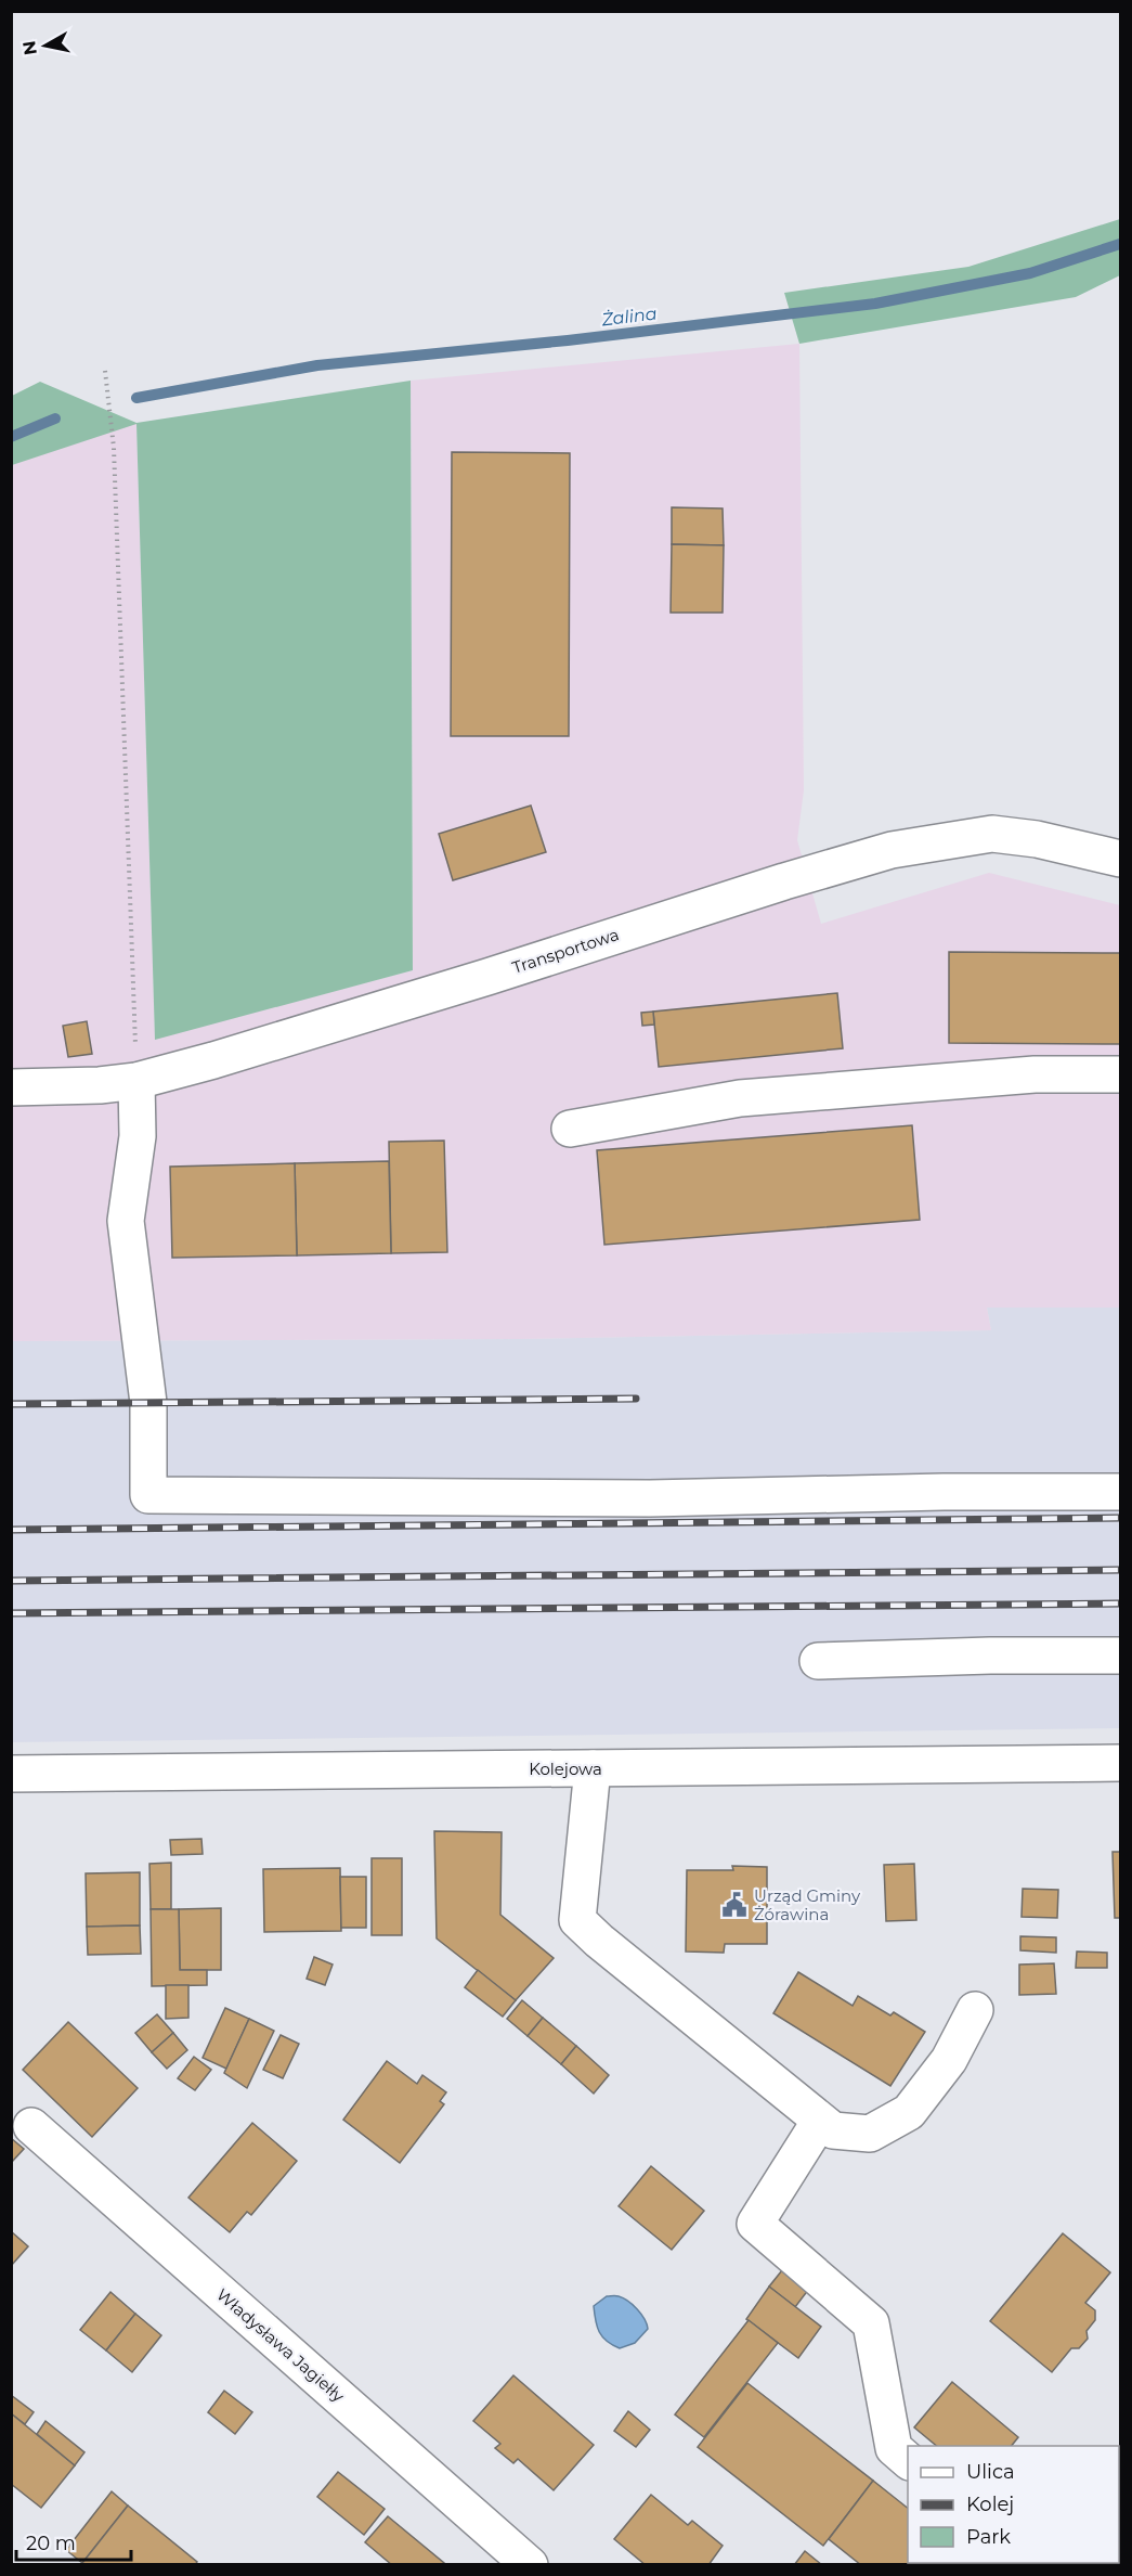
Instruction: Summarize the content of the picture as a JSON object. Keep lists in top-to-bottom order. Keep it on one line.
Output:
{"streets":{"street":["Transportowa","Kolejowa","Władysława Jagiełły"]},"water":["Żalina"],"places":{"public building":["Urząd Gminy Żórawina"]},"legend":["Ulica","Kolej","Park"],"scale_bar":"20 m","north":"left"}
